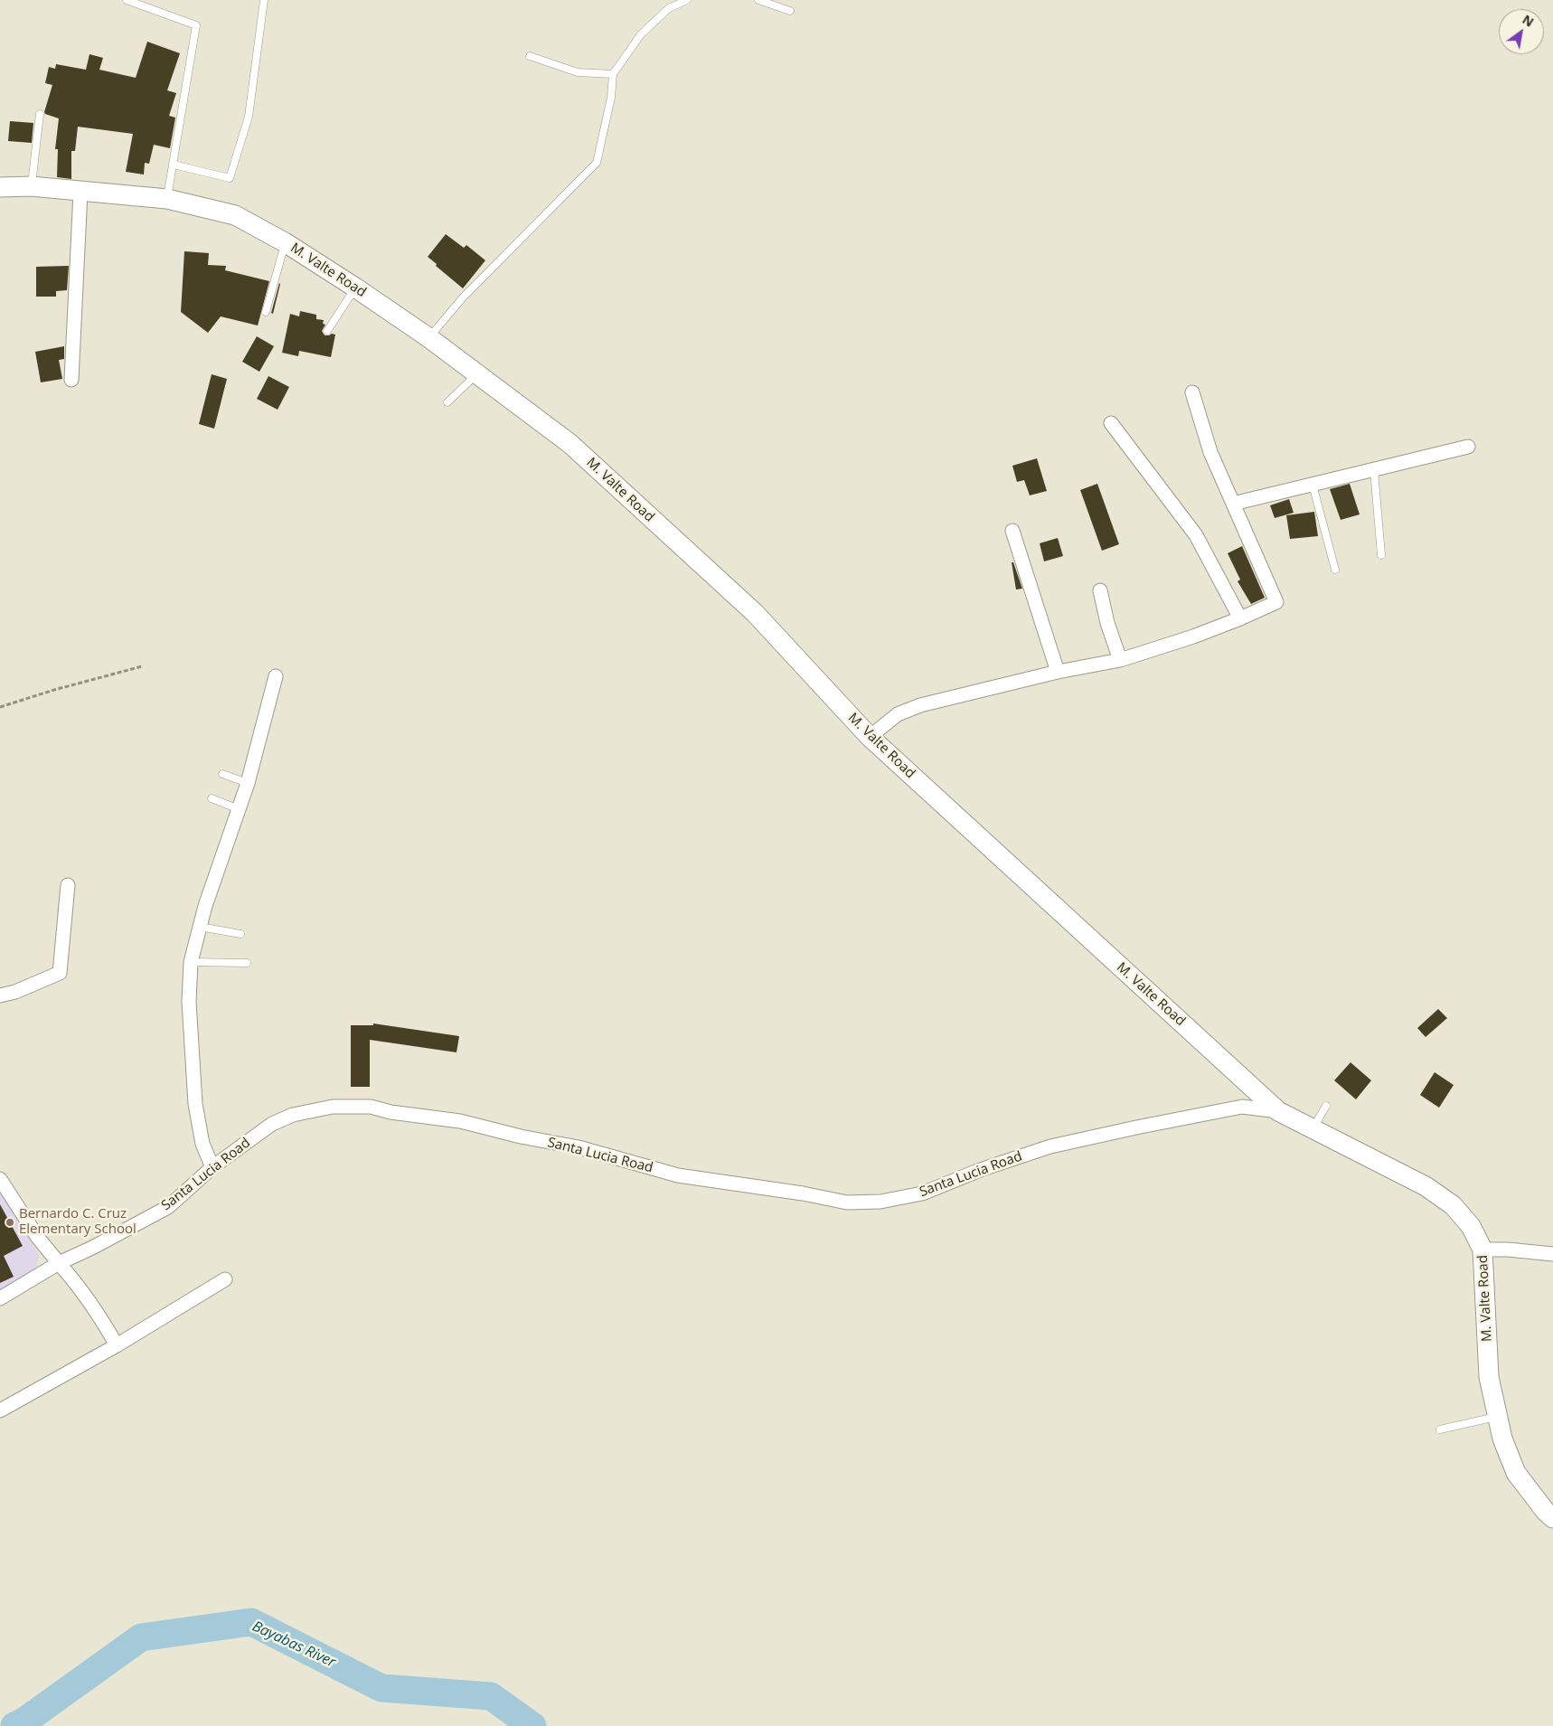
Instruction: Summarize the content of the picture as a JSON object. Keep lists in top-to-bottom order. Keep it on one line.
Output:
{"streets":{"main road":["M. Valte Road"],"street":["Santa Lucia Road"]},"crossings":[["M. Valte Road","Santa Lucia Road"]],"water":["Bayabas River"],"places":["Bernardo C. Cruz Elementary School"],"north":"top right"}
